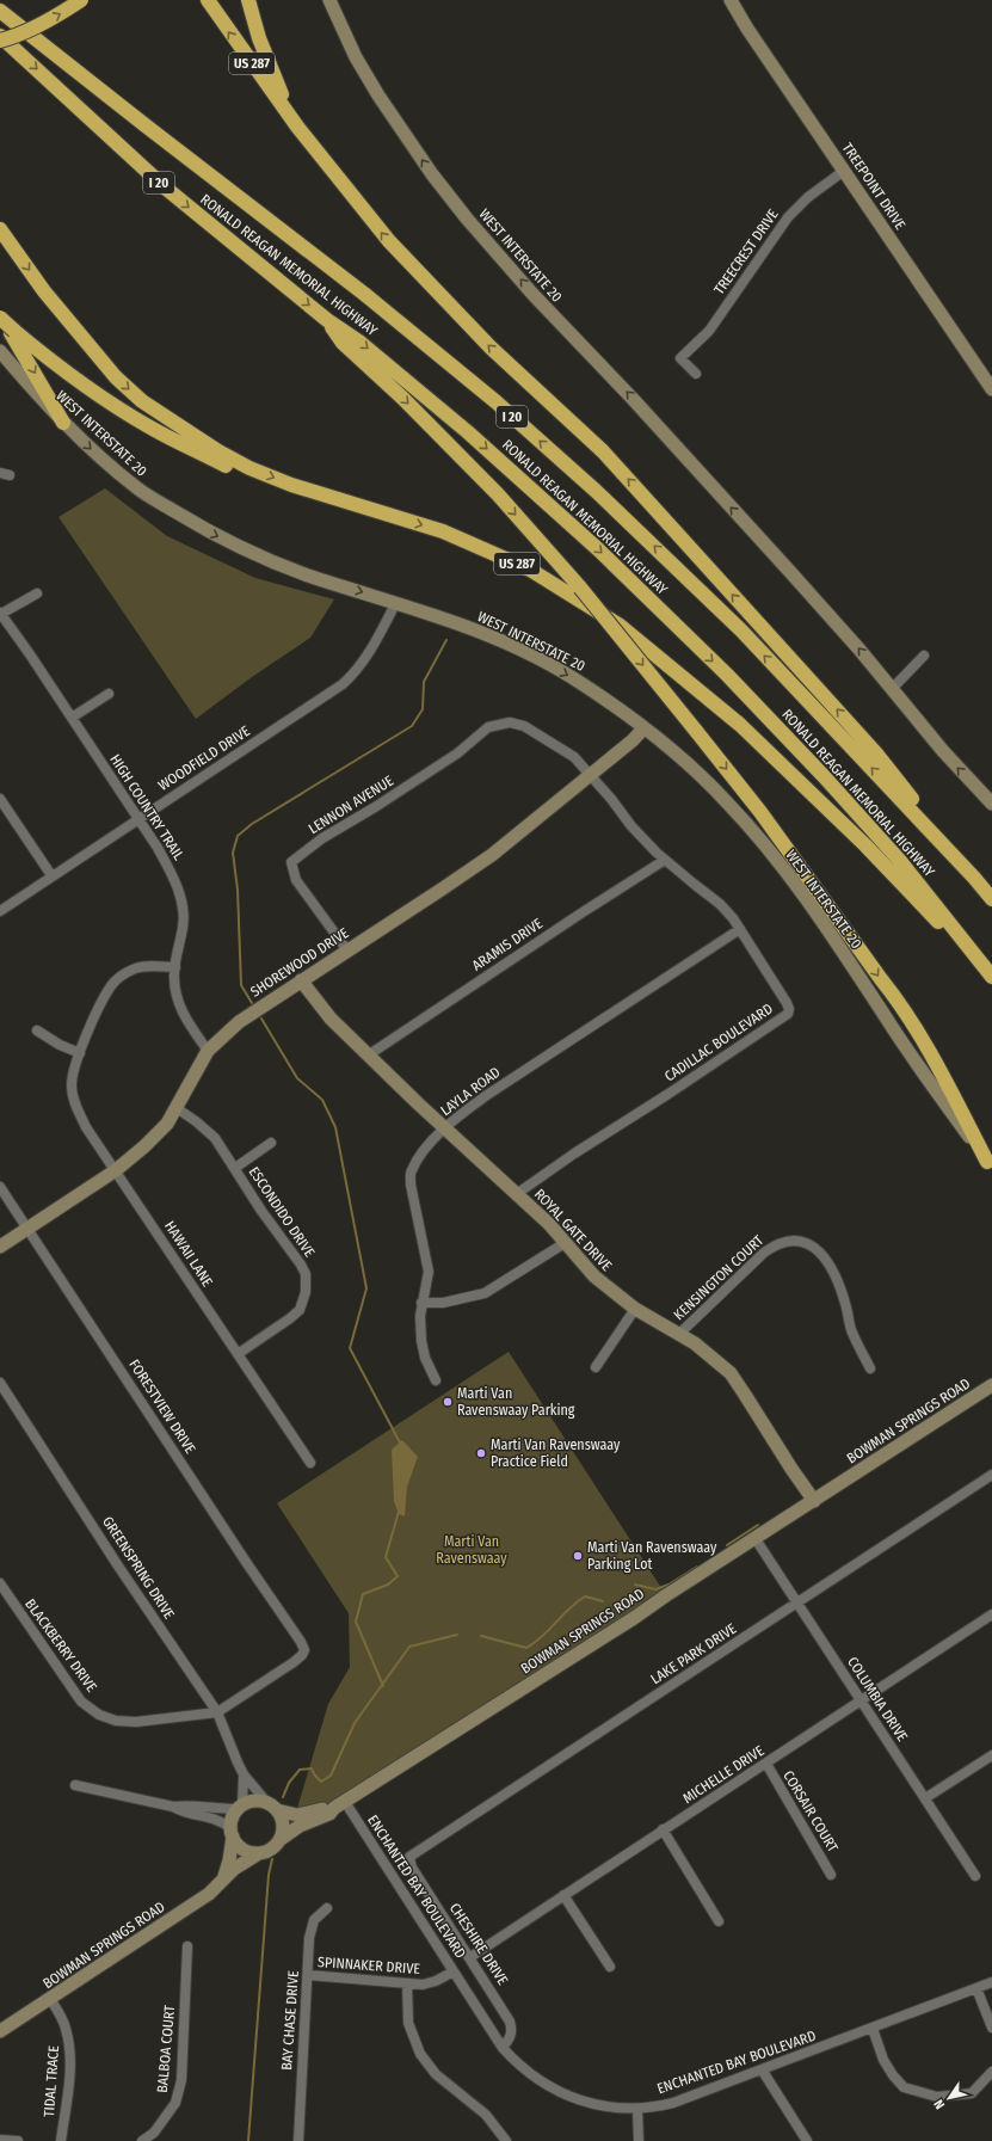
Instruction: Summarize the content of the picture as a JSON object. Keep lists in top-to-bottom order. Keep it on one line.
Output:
{"streets":{"highway":["US 287","I 20","RONALD REAGAN MEMORIAL HIGHWAY"],"street":["TREEPOINT DRIVE","TREECREST DRIVE","WEST INTERSTATE 20","WOODFIELD DRIVE","LENNON AVENUE","HIGH COUNTRY TRAIL","ARAMIS DRIVE","SHOREWOOD DRIVE","CADILLAC BOULEVARD","LAYLA ROAD","ESCONDIDO DRIVE","ROYAL GATE DRIVE","HAWAII LANE","KENSINGTON COURT","FORESTVIEW DRIVE","BOWMAN SPRINGS ROAD","GREENSPRING DRIVE","BLACKBERRY DRIVE","LAKE PARK DRIVE","COLUMBIA DRIVE","MICHELLE DRIVE","CORSAIR COURT","ENCHANTED BAY BOULEVARD","CHESHIRE DRIVE","SPINNAKER DRIVE","BAY CHASE DRIVE","BALBOA COURT","TIDAL TRACE"]},"crossings":[["US 287","RONALD REAGAN MEMORIAL HIGHWAY"],["TREEPOINT DRIVE","TREECREST DRIVE"],["WEST INTERSTATE 20","WOODFIELD DRIVE"],["WEST INTERSTATE 20","SHOREWOOD DRIVE"],["WOODFIELD DRIVE","HIGH COUNTRY TRAIL"],["LENNON AVENUE","SHOREWOOD DRIVE"],["LENNON AVENUE","CADILLAC BOULEVARD"],["HIGH COUNTRY TRAIL","SHOREWOOD DRIVE"],["HIGH COUNTRY TRAIL","HAWAII LANE"],["ARAMIS DRIVE","CADILLAC BOULEVARD"],["ARAMIS DRIVE","ROYAL GATE DRIVE"],["SHOREWOOD DRIVE","CADILLAC BOULEVARD"],["SHOREWOOD DRIVE","ESCONDIDO DRIVE"],["SHOREWOOD DRIVE","ROYAL GATE DRIVE"],["SHOREWOOD DRIVE","HAWAII LANE"],["SHOREWOOD DRIVE","FORESTVIEW DRIVE"],["CADILLAC BOULEVARD","LAYLA ROAD"],["CADILLAC BOULEVARD","ROYAL GATE DRIVE"],["LAYLA ROAD","ROYAL GATE DRIVE"],["ESCONDIDO DRIVE","HAWAII LANE"],["ROYAL GATE DRIVE","KENSINGTON COURT"],["ROYAL GATE DRIVE","BOWMAN SPRINGS ROAD"],["FORESTVIEW DRIVE","BLACKBERRY DRIVE"],["BOWMAN SPRINGS ROAD","GREENSPRING DRIVE"],["BOWMAN SPRINGS ROAD","COLUMBIA DRIVE"],["BOWMAN SPRINGS ROAD","ENCHANTED BAY BOULEVARD"],["BOWMAN SPRINGS ROAD","TIDAL TRACE"],["GREENSPRING DRIVE","BLACKBERRY DRIVE"],["LAKE PARK DRIVE","COLUMBIA DRIVE"],["LAKE PARK DRIVE","CHESHIRE DRIVE"],["COLUMBIA DRIVE","MICHELLE DRIVE"],["MICHELLE DRIVE","CORSAIR COURT"],["MICHELLE DRIVE","CHESHIRE DRIVE"],["ENCHANTED BAY BOULEVARD","CHESHIRE DRIVE"],["ENCHANTED BAY BOULEVARD","SPINNAKER DRIVE"],["SPINNAKER DRIVE","BAY CHASE DRIVE"]],"parks":["Marti Van Ravenswaay"],"places":["Marti Van Ravenswaay Parking","Marti Van Ravenswaay Practice Field","Marti Van Ravenswaay Parking Lot"],"north":"bottom left"}
